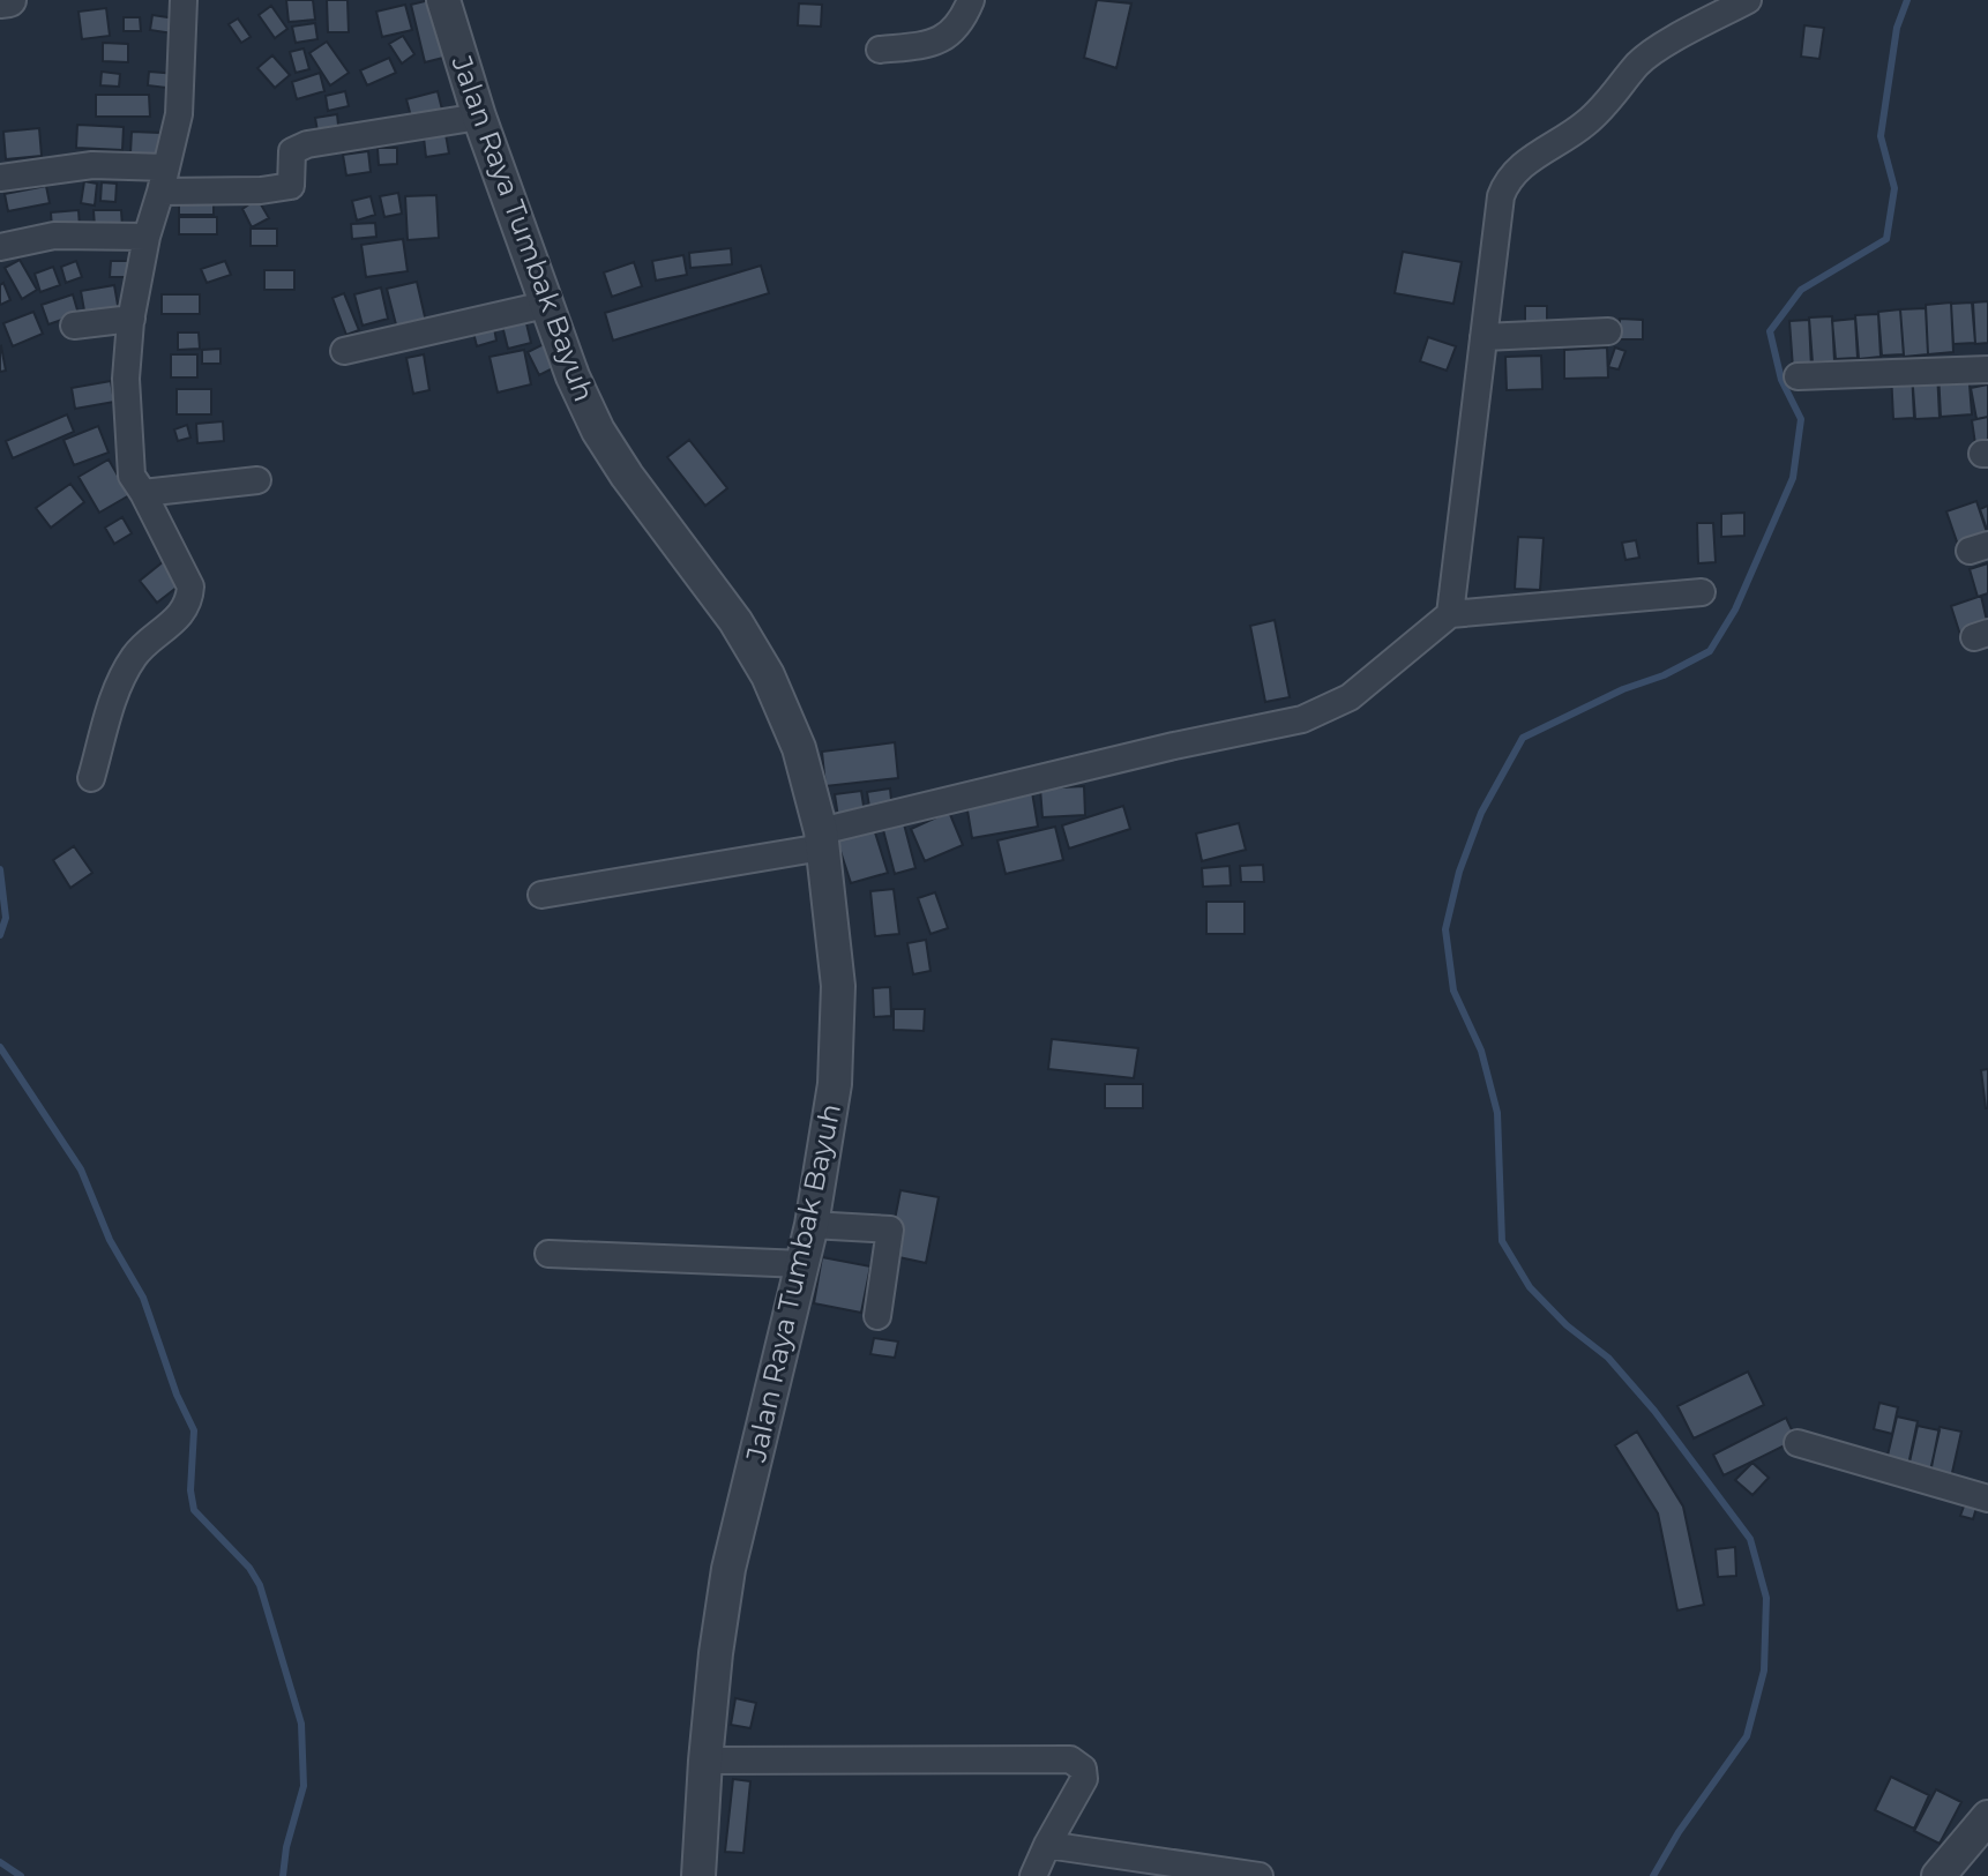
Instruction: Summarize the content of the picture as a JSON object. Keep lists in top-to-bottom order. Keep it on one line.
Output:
{"streets":{"street":["Jalan Raya Tumbak Bayuh"]}}
